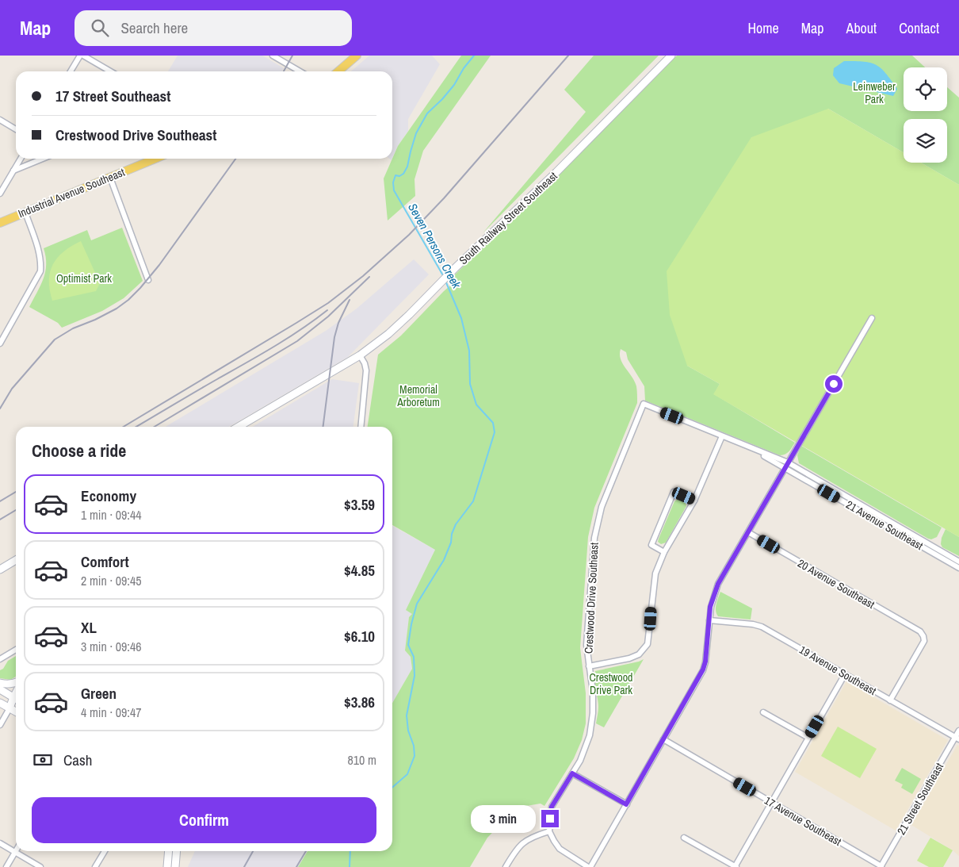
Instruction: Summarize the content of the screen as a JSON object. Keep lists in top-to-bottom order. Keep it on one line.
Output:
{"streets":{"main road":["Industrial Avenue Southeast"],"street":["South Railway Street Southeast","21 Avenue Southeast","20 Avenue Southeast","Crestwood Drive Southeast","19 Avenue Southeast","21 Street Southeast","17 Avenue Southeast"]},"crossings":[["21 Avenue Southeast","Crestwood Drive Southeast"],["20 Avenue Southeast","19 Avenue Southeast"],["19 Avenue Southeast","21 Street Southeast"],["21 Street Southeast","17 Avenue Southeast"]],"water":["Seven Persons Creek"],"parks":["Leinweber Park","Optimist Park","Memorial Arboretum","Crestwood Drive Park"],"page":{"header":"Map","search":"Search here","nav":["Home","Map","About","Contact"],"banner":["17 Street Southeast","Crestwood Drive Southeast"],"heading":"Choose a ride","list":[{"name":"Economy","note":"1 min · 09:44","value":"$3.59"},{"name":"Comfort","note":"2 min · 09:45","value":"$4.85"},{"name":"XL","note":"3 min · 09:46","value":"$6.10"},{"name":"Green","note":"4 min · 09:47","value":"$3.86"}],"pay":["Cash","810 m"],"buttons":"Confirm","bubble":"3 min"}}
